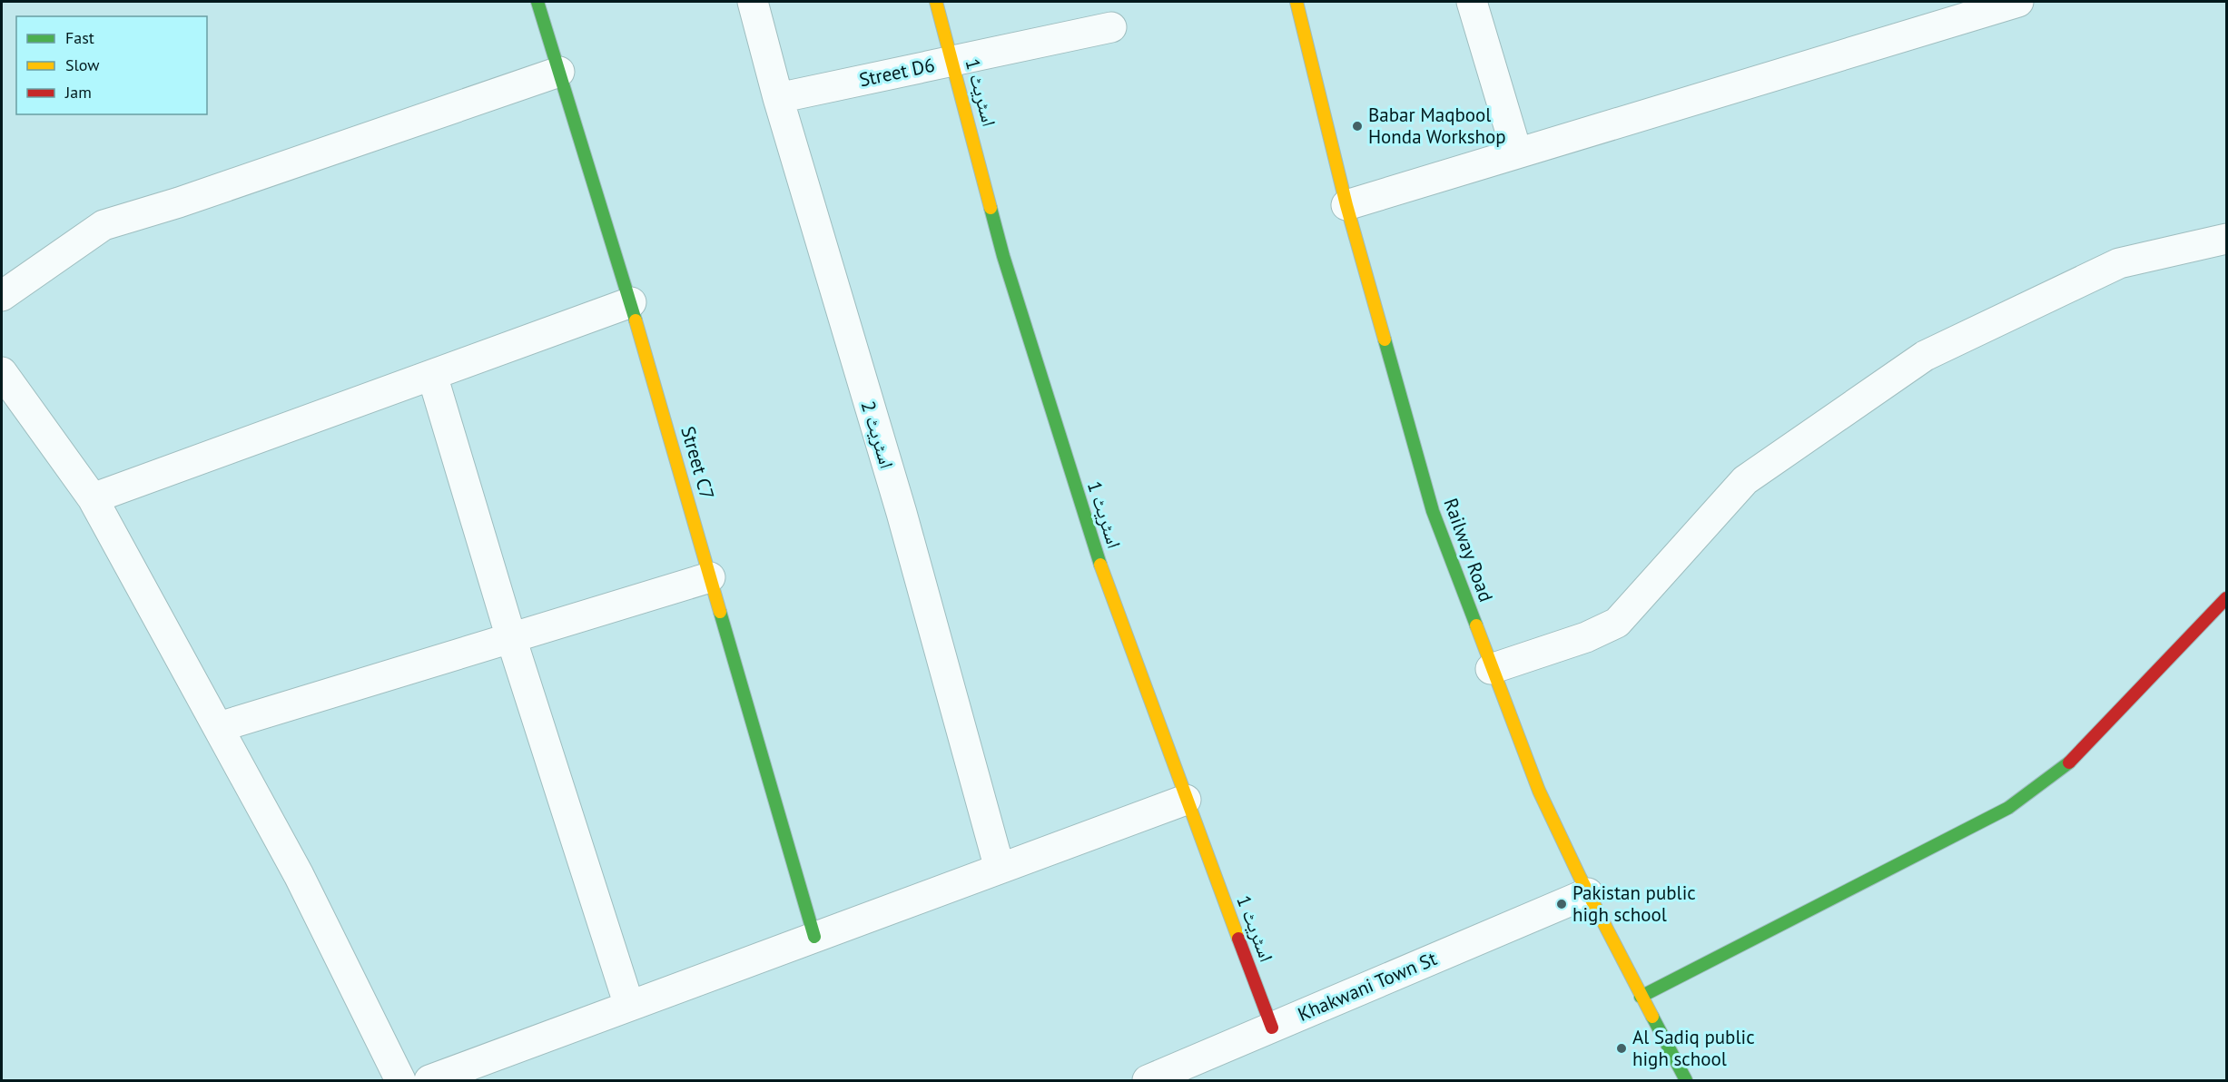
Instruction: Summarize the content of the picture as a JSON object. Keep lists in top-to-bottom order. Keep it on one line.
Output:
{"streets":{"street":["Street D6","اسٹریٹ 1","اسٹریٹ 2","Street C7","Railway Road","Khakwani Town St"]},"crossings":[["Street D6","اسٹریٹ 1"],["Street D6","اسٹریٹ 2"],["اسٹریٹ 1","Khakwani Town St"],["Railway Road","Khakwani Town St"]],"places":["Babar Maqbool Honda Workshop","Pakistan public high school","Al Sadiq public high school"],"legend":["Fast","Slow","Jam"]}
